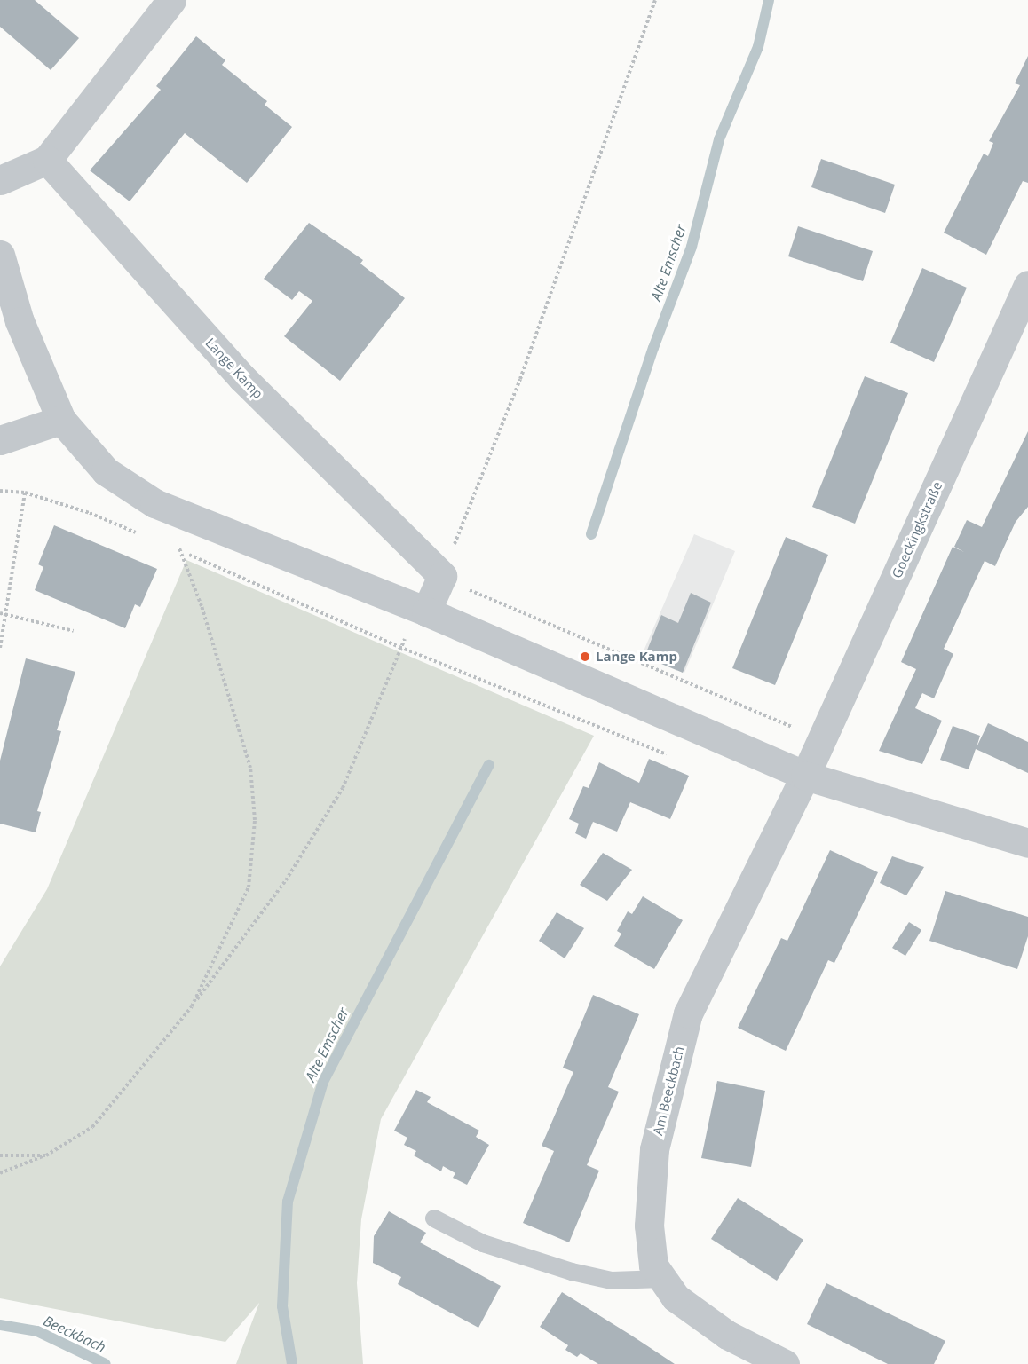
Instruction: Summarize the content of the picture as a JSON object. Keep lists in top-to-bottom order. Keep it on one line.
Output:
{"streets":{"street":["Lange Kamp","Goeckingkstraße","Am Beeckbach"]},"crossings":[["Goeckingkstraße","Am Beeckbach"]],"water":["Alte Emscher","Beeckbach"],"places":["Lange Kamp"]}
